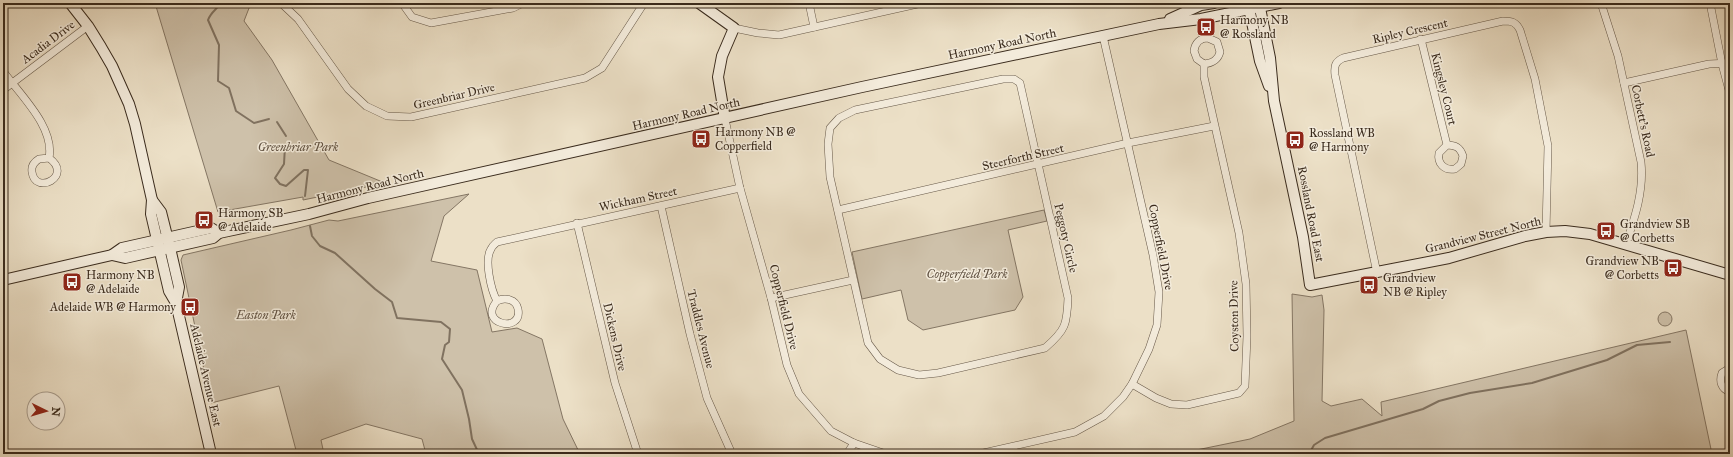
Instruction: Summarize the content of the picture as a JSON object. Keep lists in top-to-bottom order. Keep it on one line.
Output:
{"streets":{"main road":["Harmony Road North","Rossland Road East","Grandview Street North","Adelaide Avenue East"],"street":["Ripley Crescent","Acadia Drive","Kingsley Court","Greenbriar Drive","Corbett's Road","Steerforth Street","Wickham Street","Peggoty Circle","Copperfield Drive","Coyston Drive","Traddles Avenue","Dickens Drive"]},"crossings":[["Ripley Crescent","Kingsley Court"],["Ripley Crescent","Grandview Street North"],["Acadia Drive","Adelaide Avenue East"],["Harmony Road North","Rossland Road East"],["Harmony Road North","Copperfield Drive"],["Harmony Road North","Adelaide Avenue East"],["Corbett's Road","Grandview Street North"],["Steerforth Street","Peggoty Circle"],["Steerforth Street","Copperfield Drive"],["Steerforth Street","Coyston Drive"],["Wickham Street","Copperfield Drive"],["Wickham Street","Traddles Avenue"],["Wickham Street","Dickens Drive"],["Rossland Road East","Grandview Street North"],["Copperfield Drive","Coyston Drive"]],"parks":["Greenbriar Park","Copperfield Park","Easton Park"],"places":{"bus stop":["Harmony NB @ Rossland","Harmony NB @ Copperfield","Rossland WB @ Harmony","Harmony SB @ Adelaide","Grandview SB @ Corbetts","Grandview NB @ Corbetts","Harmony NB @ Adelaide","Grandview NB @ Ripley","Adelaide WB @ Harmony"]},"north":"right"}
